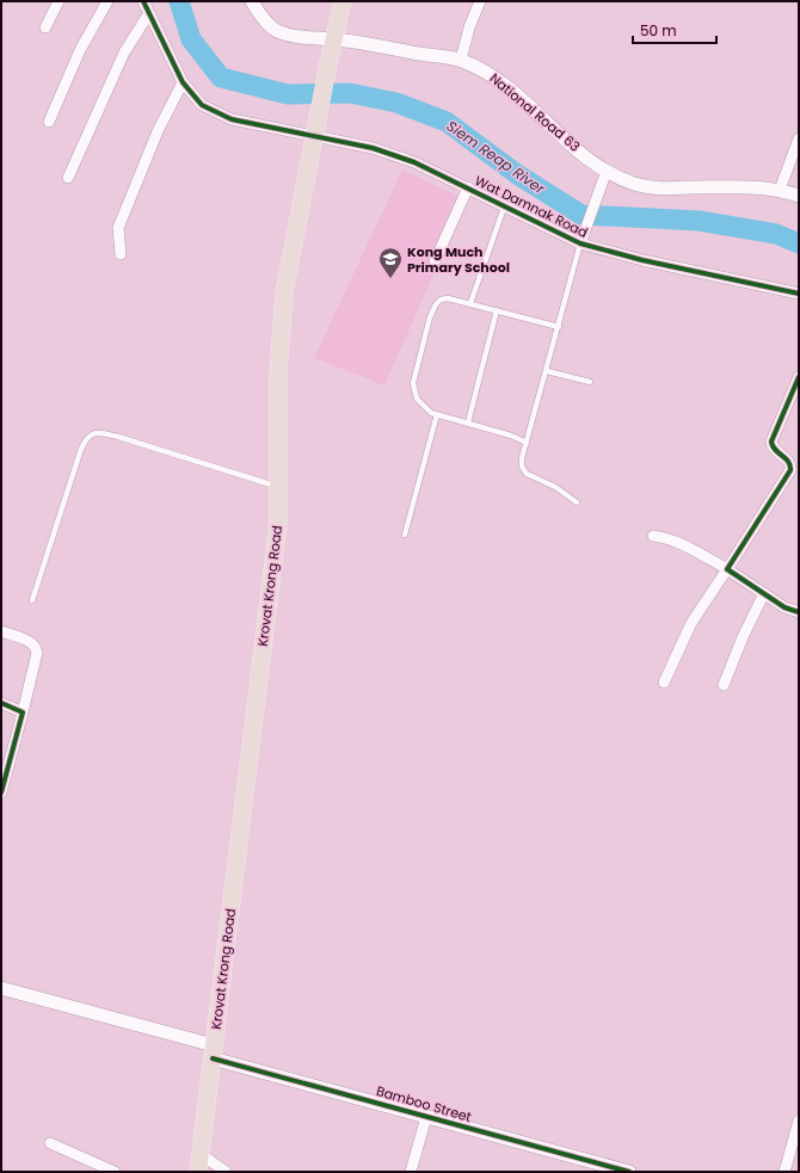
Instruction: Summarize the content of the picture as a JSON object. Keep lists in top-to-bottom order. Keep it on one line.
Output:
{"streets":{"highway":["Krovat Krong Road"],"street":["National Road 63","Wat Damnak Road","Bamboo Street"]},"crossings":[["National Road 63","Krovat Krong Road"],["Wat Damnak Road","Krovat Krong Road"],["Krovat Krong Road","Bamboo Street"]],"water":["Siem Reap River"],"places":{"school or university":["Kong Much Primary School"]},"scale_bar":"50 m"}
